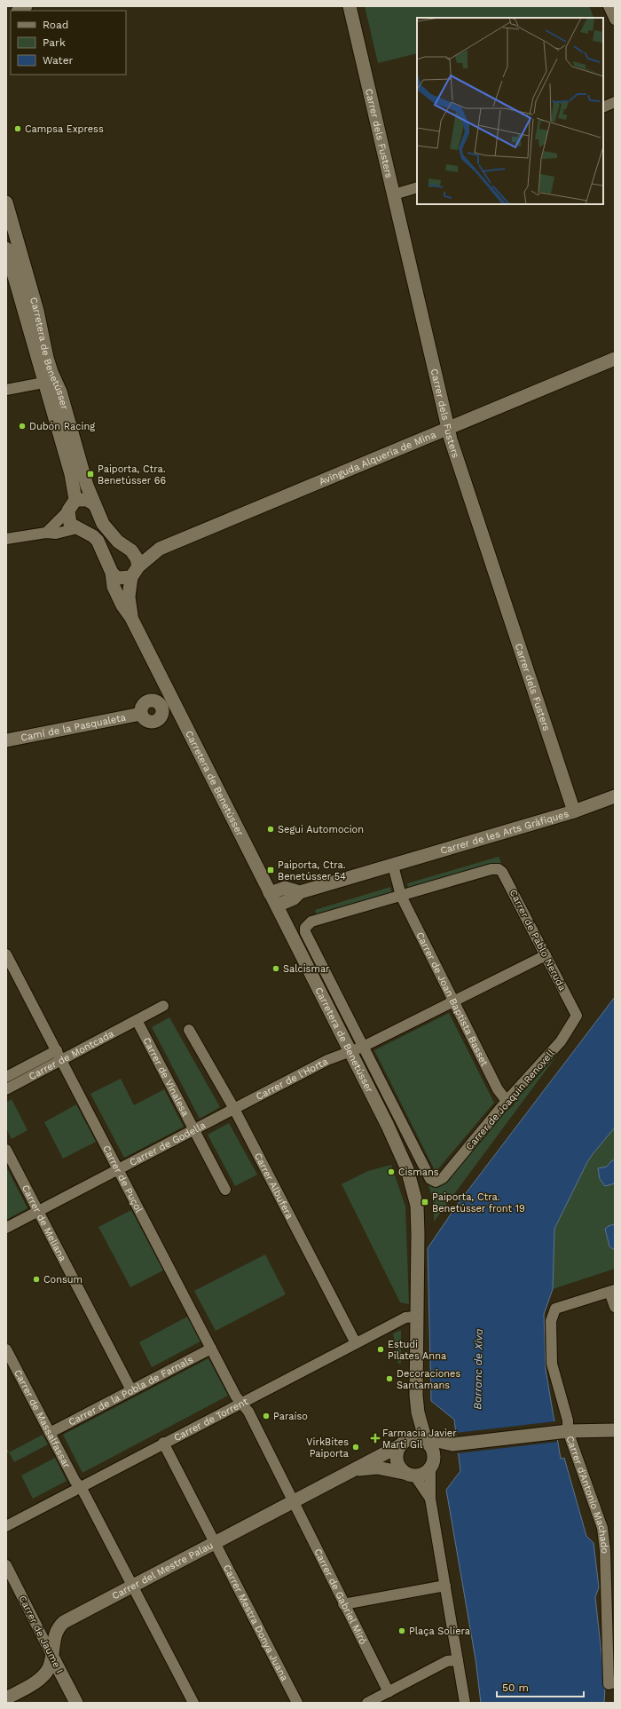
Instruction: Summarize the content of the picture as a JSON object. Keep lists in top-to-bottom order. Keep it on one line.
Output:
{"streets":{"street":["Carrer dels Fusters","Carretera de Benetússer","Avinguda Alqueria de Mina","Camí de la Pasqualeta","Carrer de les Arts Gràfiques","Carrer de Pablo Neruda","Carrer de Joan Baptista Basset","Carrer de Montcada","Carrer de Vinalesa","Carrer de l'Horta","Carrer de Joaquín Renovell","Carrer de Godella","Carrer de Puçol","Carrer Albufera","Carrer de Meliana","Carrer de la Pobla de Farnals","Carrer de Massalfassar","Carrer de Torrent","Carrer d'Antonio Machado","Carrer del Mestre Palau","Carrer de Gabriel Miró","Carrer Mestra Donya Juana","Carrer de Jaume I"]},"crossings":[["Carrer dels Fusters","Avinguda Alqueria de Mina"],["Carrer dels Fusters","Carrer de les Arts Gràfiques"],["Carretera de Benetússer","Avinguda Alqueria de Mina"],["Carretera de Benetússer","Camí de la Pasqualeta"],["Carretera de Benetússer","Carrer de les Arts Gràfiques"],["Carretera de Benetússer","Carrer de Pablo Neruda"],["Carretera de Benetússer","Carrer de Joan Baptista Basset"],["Carretera de Benetússer","Carrer de l'Horta"],["Carretera de Benetússer","Carrer de Joaquín Renovell"],["Carretera de Benetússer","Carrer de Torrent"],["Carretera de Benetússer","Carrer del Mestre Palau"],["Carrer de Pablo Neruda","Carrer de Joan Baptista Basset"],["Carrer de Pablo Neruda","Carrer de l'Horta"],["Carrer de Pablo Neruda","Carrer de Joaquín Renovell"],["Carrer de Joan Baptista Basset","Carrer de l'Horta"],["Carrer de Joan Baptista Basset","Carrer de Joaquín Renovell"],["Carrer de Montcada","Carrer de Vinalesa"],["Carrer de Montcada","Carrer de Puçol"],["Carrer de Vinalesa","Carrer de Godella"],["Carrer de l'Horta","Carrer de Godella"],["Carrer de l'Horta","Carrer Albufera"],["Carrer de Godella","Carrer de Puçol"],["Carrer de Godella","Carrer Albufera"],["Carrer de Godella","Carrer de Meliana"],["Carrer de Puçol","Carrer de la Pobla de Farnals"],["Carrer de Puçol","Carrer de Torrent"],["Carrer de Puçol","Carrer de Gabriel Miró"],["Carrer Albufera","Carrer de Torrent"],["Carrer de Meliana","Carrer de la Pobla de Farnals"],["Carrer de la Pobla de Farnals","Carrer de Massalfassar"],["Carrer de Massalfassar","Carrer de Torrent"],["Carrer de Massalfassar","Carrer del Mestre Palau"],["Carrer de Torrent","Carrer de Gabriel Miró"],["Carrer de Torrent","Carrer Mestra Donya Juana"],["Carrer del Mestre Palau","Carrer de Gabriel Miró"],["Carrer del Mestre Palau","Carrer Mestra Donya Juana"],["Carrer del Mestre Palau","Carrer de Jaume I"]],"water":["Barranc de Xiva"],"places":{"other":["Campsa Express","Dubón Racing","Segui Automocion","Salcismar","Cismans","Consum","Estudi Pilates Anna","Decoraciones Santamans","Paraíso","VirkBites Paiporta","Plaça Soliera"],"transit":["Paiporta, Ctra. Benetússer 66","Paiporta, Ctra. Benetússer 54","Paiporta, Ctra. Benetússer front 19"],"health":["Farmacia Javier Marti Gil"]},"legend":["Road","Park","Water"],"scale_bar":"50 m"}
